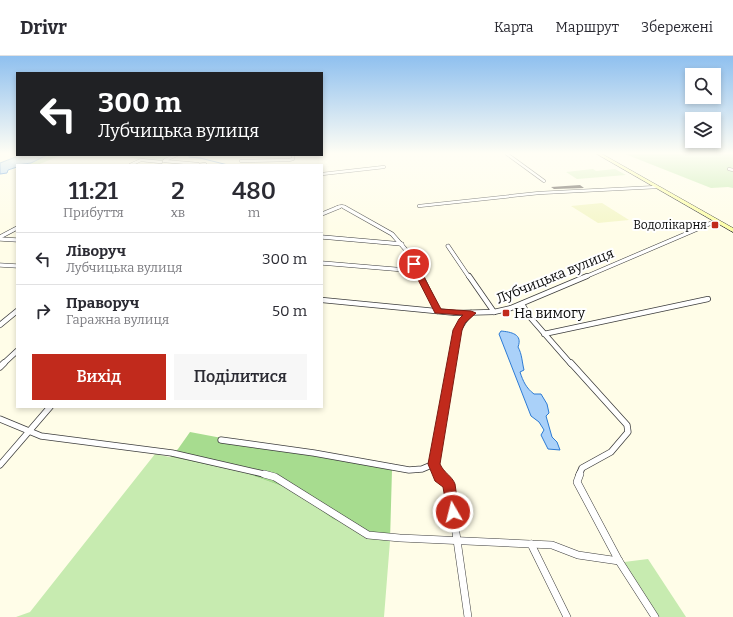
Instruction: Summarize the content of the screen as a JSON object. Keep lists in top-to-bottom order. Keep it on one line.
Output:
{"streets":{"street":["Лубчицька вулиця"]},"places":{"transit":["Водолікарня","На вимогу"]},"page":{"header":"Drivr","nav":["Карта","Маршрут","Збережені"],"turn":["300 m","Лубчицька вулиця"],"eta":["11:21","Прибуття","2","хв","480","m"],"list":[{"name":"Ліворуч","note":"Лубчицька вулиця","value":"300 m"},{"name":"Праворуч","note":"Гаражна вулиця","value":"50 m"}],"buttons":["Вихід","Поділитися"]}}
